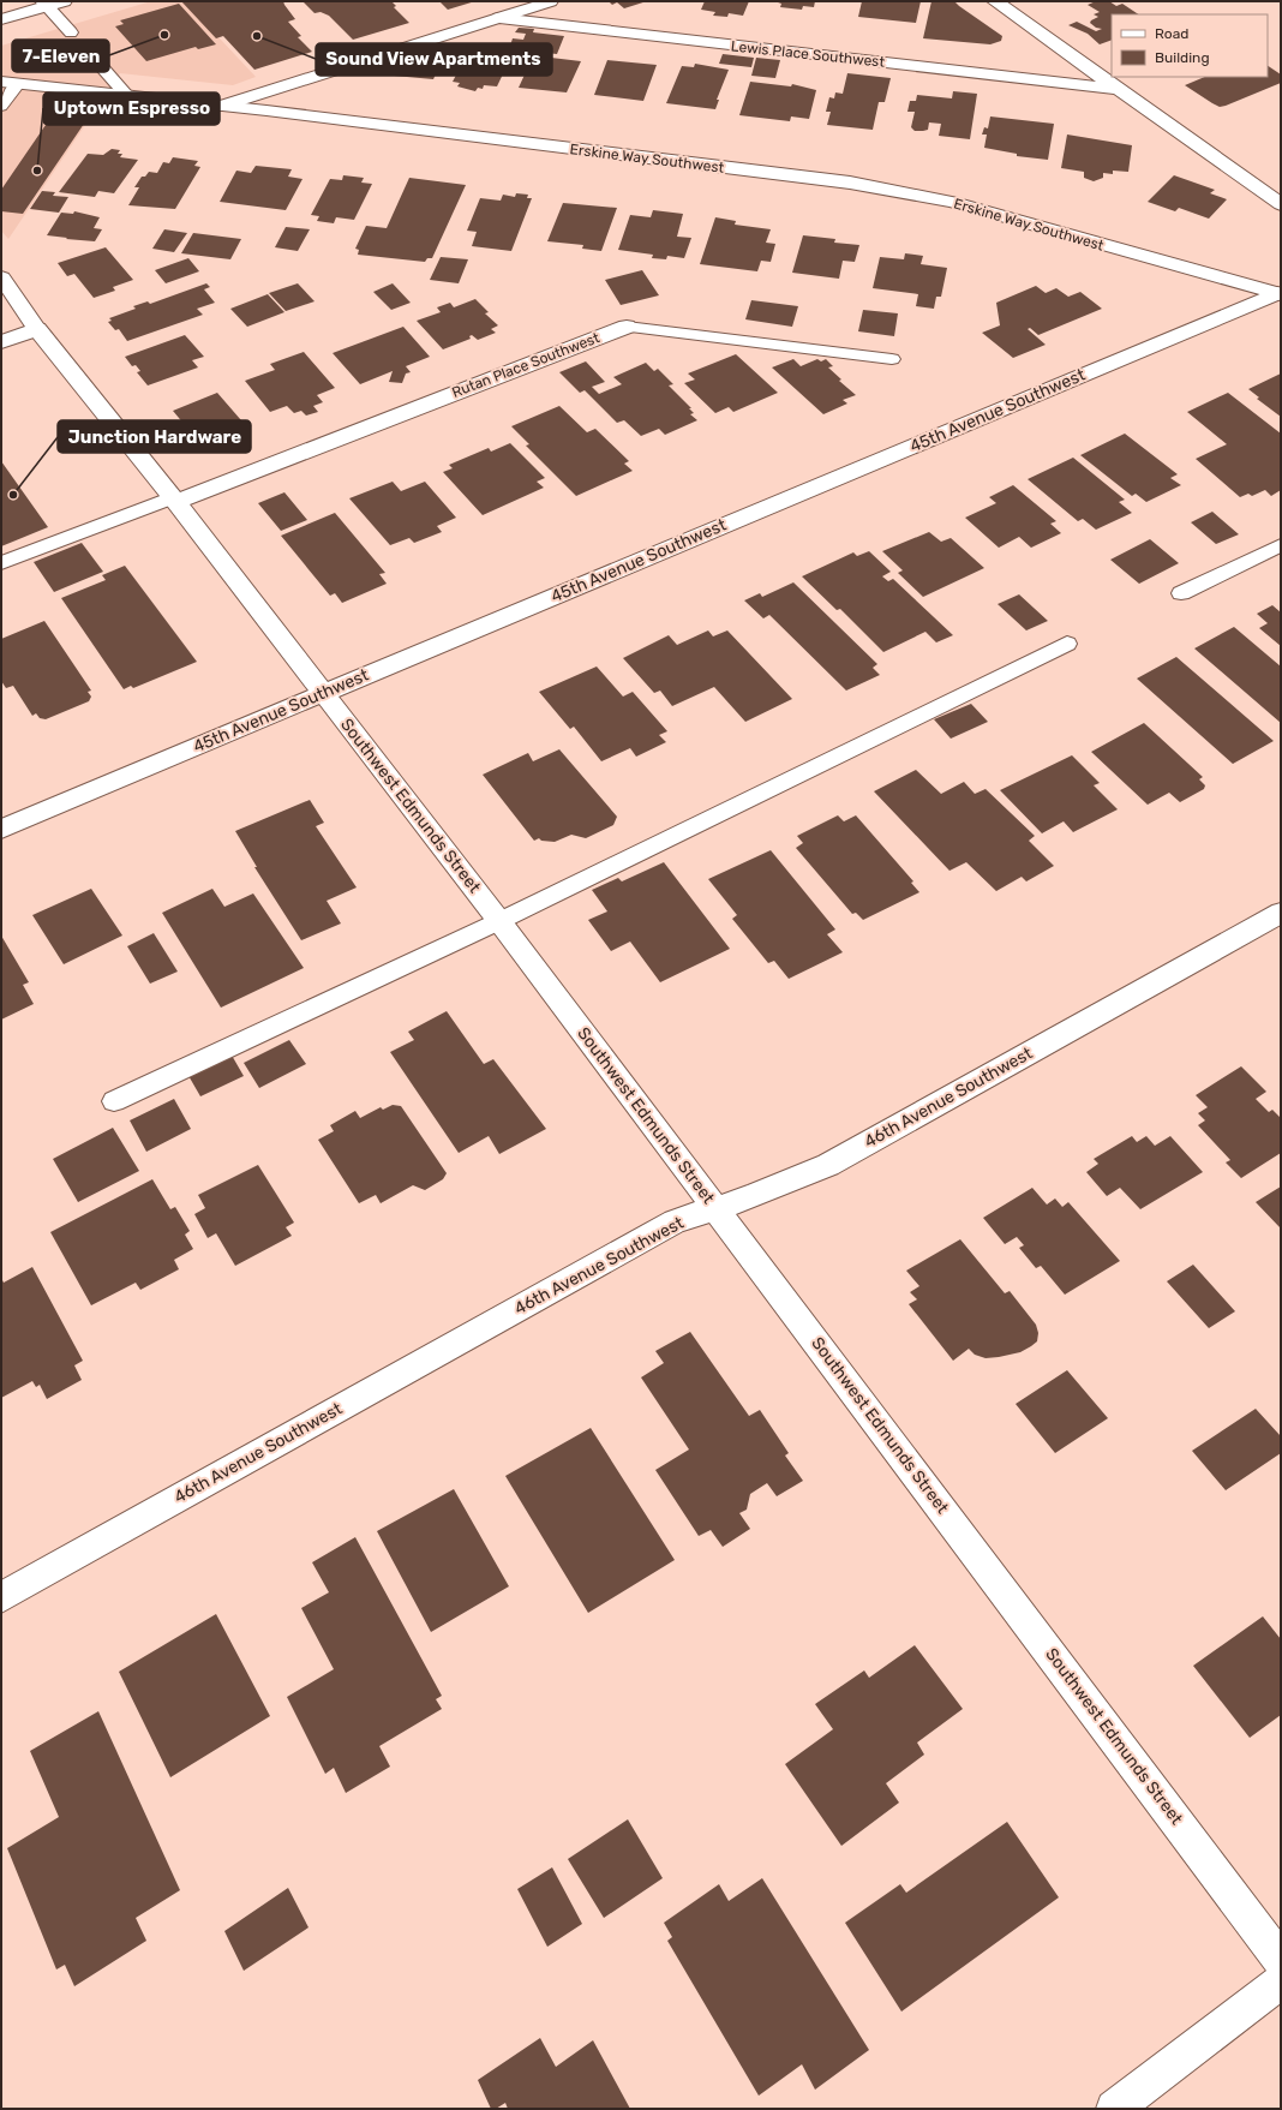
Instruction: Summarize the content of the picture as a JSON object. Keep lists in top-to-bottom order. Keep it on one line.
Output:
{"streets":{"street":["Lewis Place Southwest","Erskine Way Southwest","Rutan Place Southwest","45th Avenue Southwest","Southwest Edmunds Street","46th Avenue Southwest"]},"crossings":[["Lewis Place Southwest","Erskine Way Southwest"],["Erskine Way Southwest","45th Avenue Southwest"],["Rutan Place Southwest","Southwest Edmunds Street"],["45th Avenue Southwest","Southwest Edmunds Street"],["Southwest Edmunds Street","46th Avenue Southwest"]],"places":["7-Eleven","Sound View Apartments","Uptown Espresso","Junction Hardware"],"legend":["Road","Building"]}
